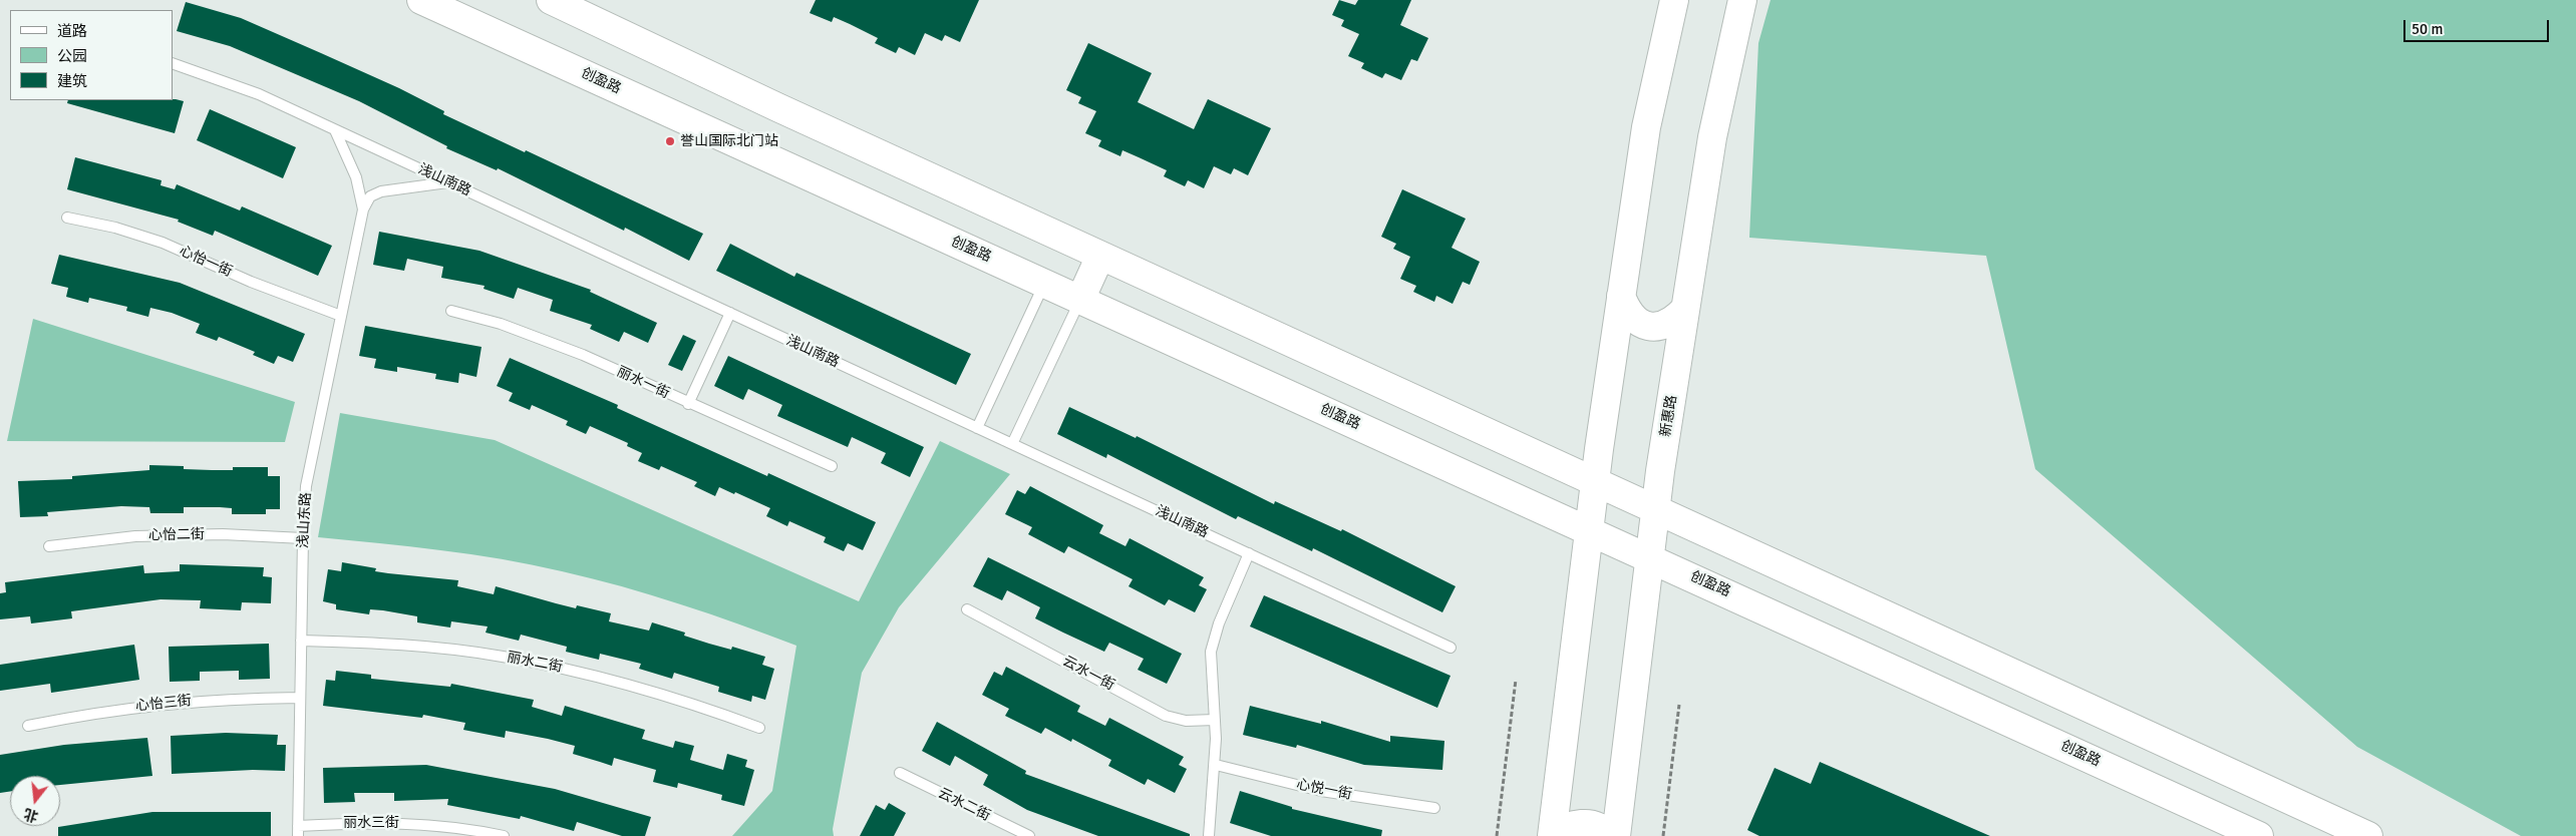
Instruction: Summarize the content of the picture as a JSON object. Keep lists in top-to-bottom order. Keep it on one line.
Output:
{"streets":{"street":["创盈路","新惠路"],"lane":["浅山南路","心怡一街","丽水一街","浅山东路","心怡二街","丽水二街","云水一街","心怡三街","心悦一街","云水二街","丽水三街"]},"crossings":[["创盈路","新惠路"],["浅山南路","浅山东路"],["心怡一街","浅山东路"],["浅山东路","心怡二街"],["浅山东路","丽水二街"],["浅山东路","心怡三街"],["浅山东路","丽水三街"]],"places":["誉山国际北门站"],"legend":["道路","公园","建筑"],"scale_bar":"50 m","north":"bottom"}
